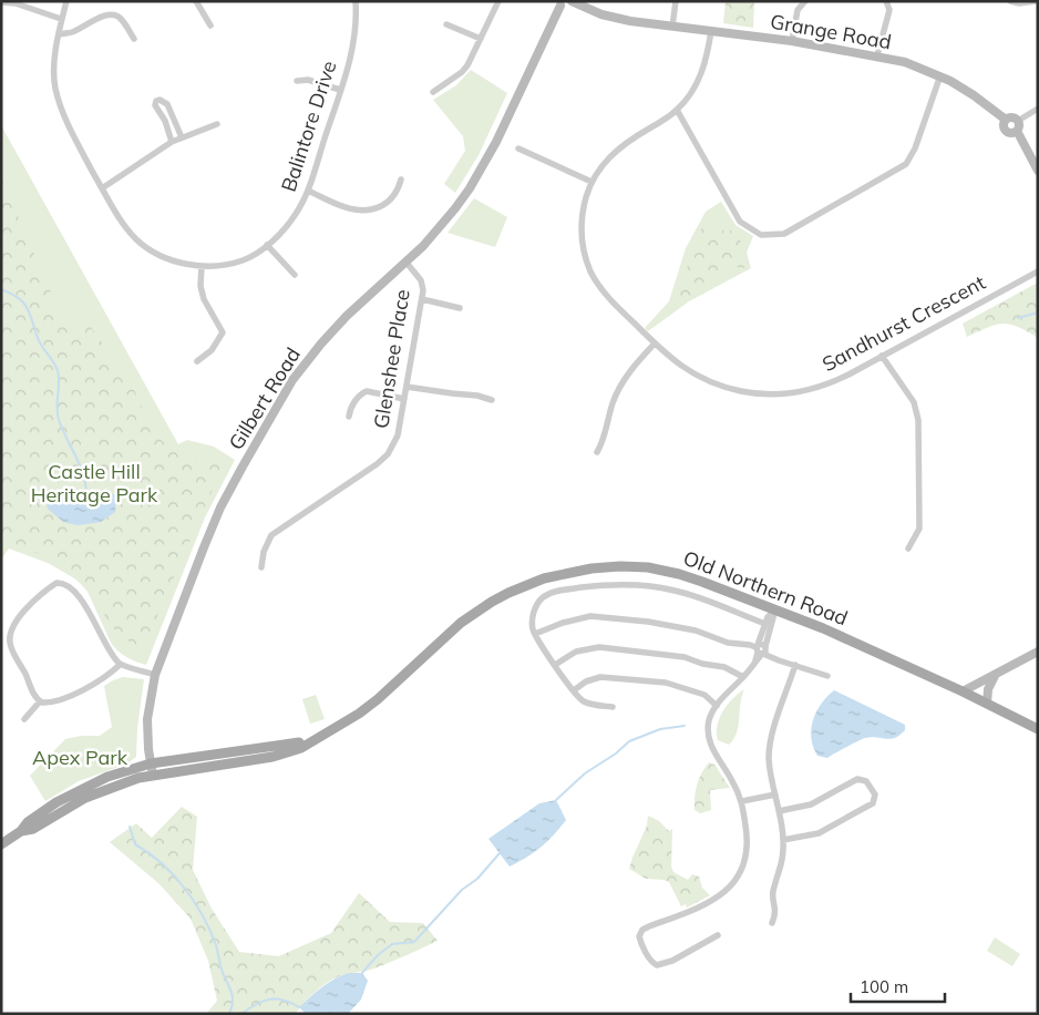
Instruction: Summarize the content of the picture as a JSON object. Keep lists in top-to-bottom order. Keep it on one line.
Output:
{"streets":{"main road":["Grange Road","Gilbert Road","Old Northern Road"],"street":["Balintore Drive","Sandhurst Crescent","Glenshee Place"]},"crossings":[["Grange Road","Sandhurst Crescent"],["Glenshee Place","Gilbert Road"],["Gilbert Road","Old Northern Road"]],"parks":["Castle Hill Heritage Park","Apex Park"],"scale_bar":"100 m"}
